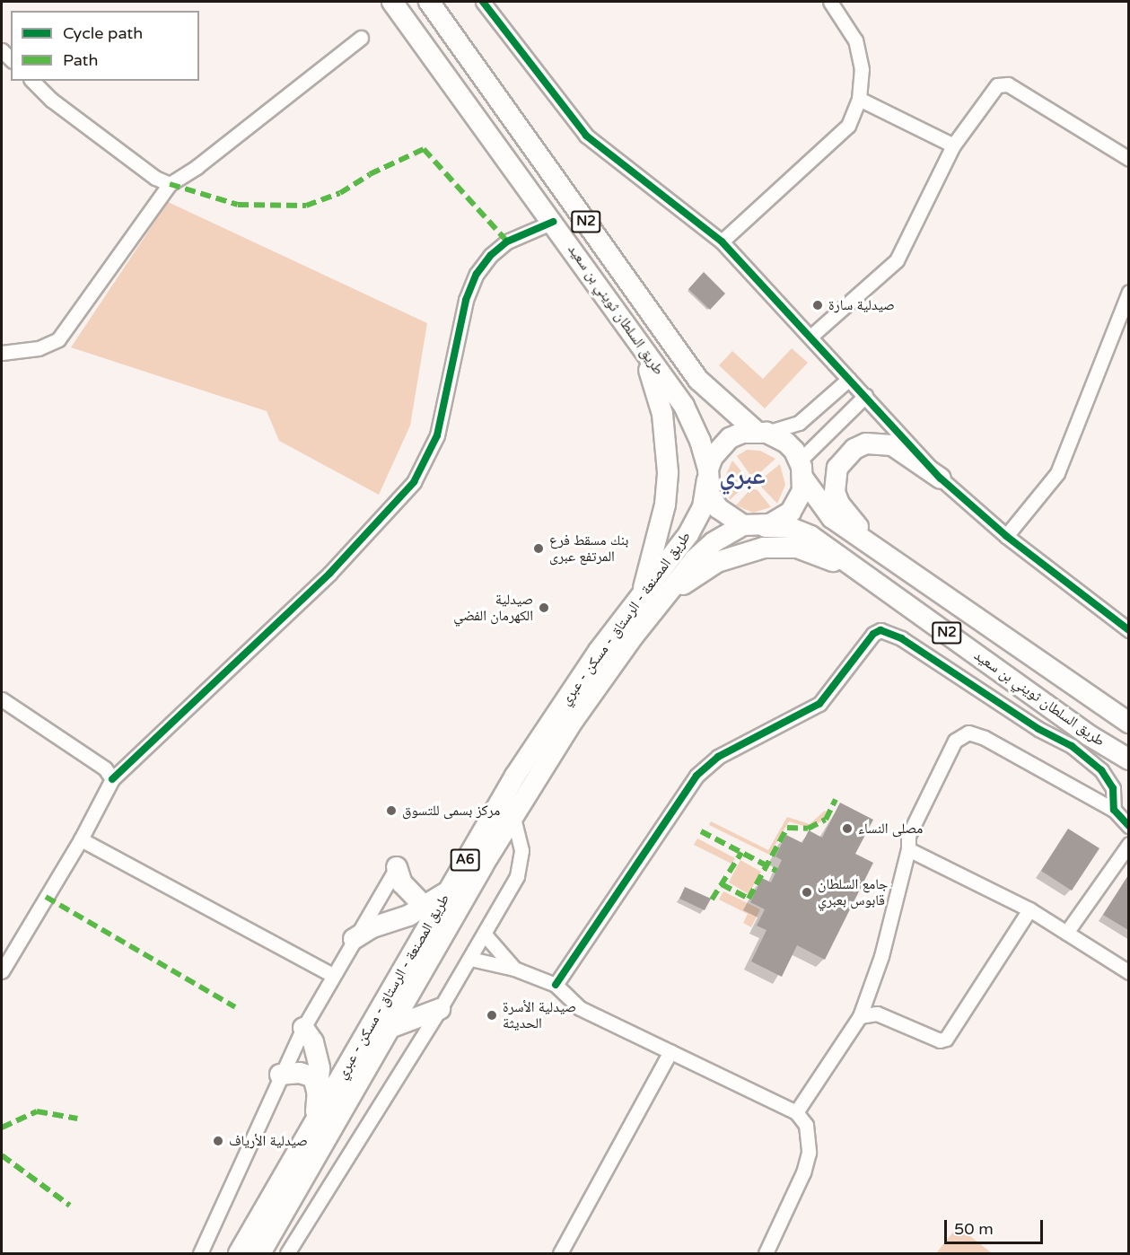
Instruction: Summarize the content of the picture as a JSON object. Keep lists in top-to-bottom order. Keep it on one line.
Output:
{"streets":{"highway":["N2","طريق السلطان ثويني بن سعيد","طريق المصنعة - الرستاق - مسكن - عبري","A6"]},"crossings":[["N2","طريق السلطان ثويني بن سعيد"],["N2","طريق المصنعة - الرستاق - مسكن - عبري"],["طريق السلطان ثويني بن سعيد","طريق المصنعة - الرستاق - مسكن - عبري"]],"districts":["عبري"],"places":["صيدلية سارة","بنك مسقط فرع المرتفع عبرى","صيدلية الكهرمان الفضي","مركز بسمى للتسوق","مصلى النساء","جامع السلطان قابوس بعبري","صيدلية الأسرة الحديثة","صيدلية الأرياف"],"legend":["Cycle path","Path"],"scale_bar":"50 m"}
